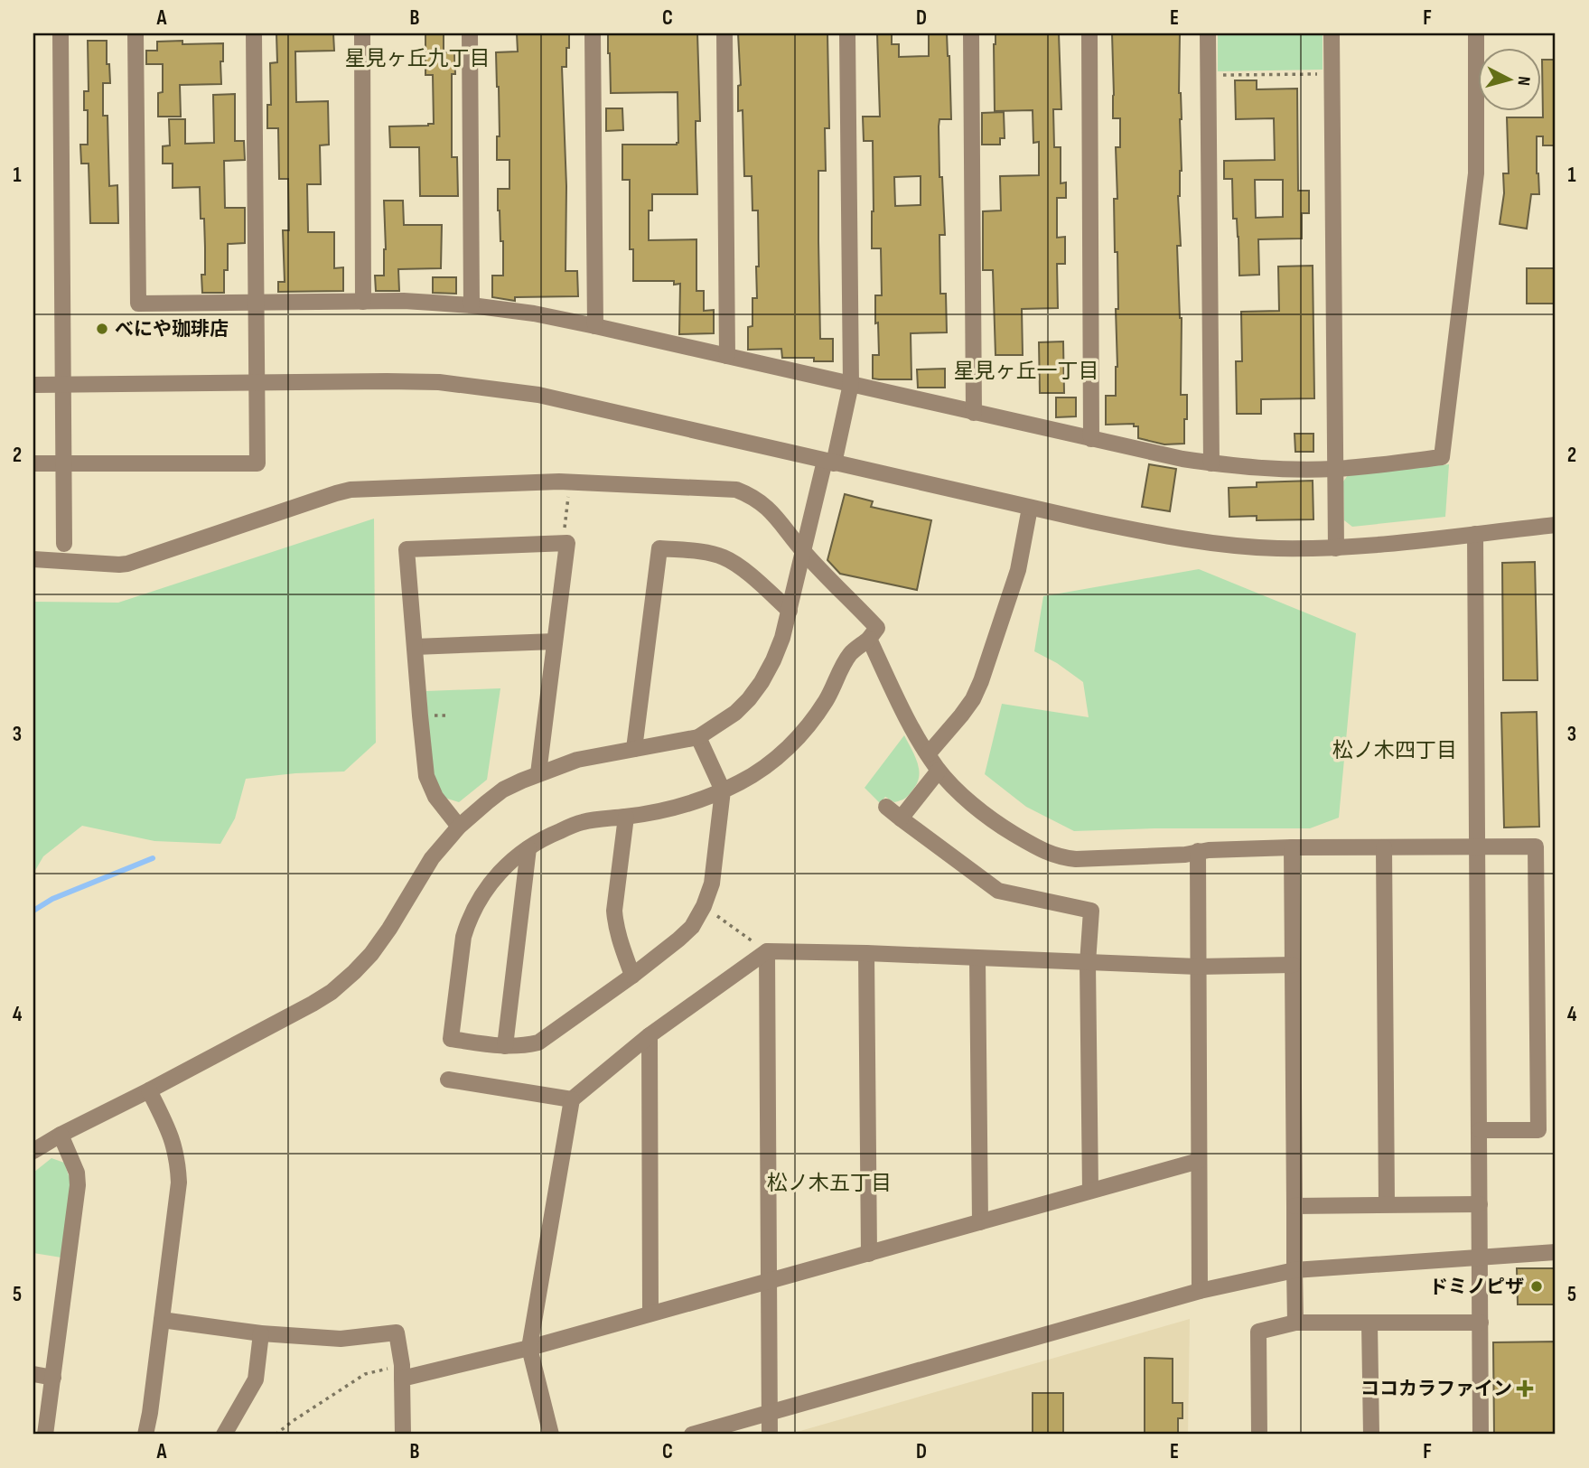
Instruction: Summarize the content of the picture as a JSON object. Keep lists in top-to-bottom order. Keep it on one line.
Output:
{"districts":["星見ヶ丘九丁目","星見ヶ丘一丁目","松ノ木四丁目","松ノ木五丁目"],"places":{"other":["べにや珈琲店","ドミノピザ"],"health":["ココカラファイン"]},"north":"right","grid":{"columns":["A","B","C","D","E","F"],"rows":["1","2","3","4","5"]}}
